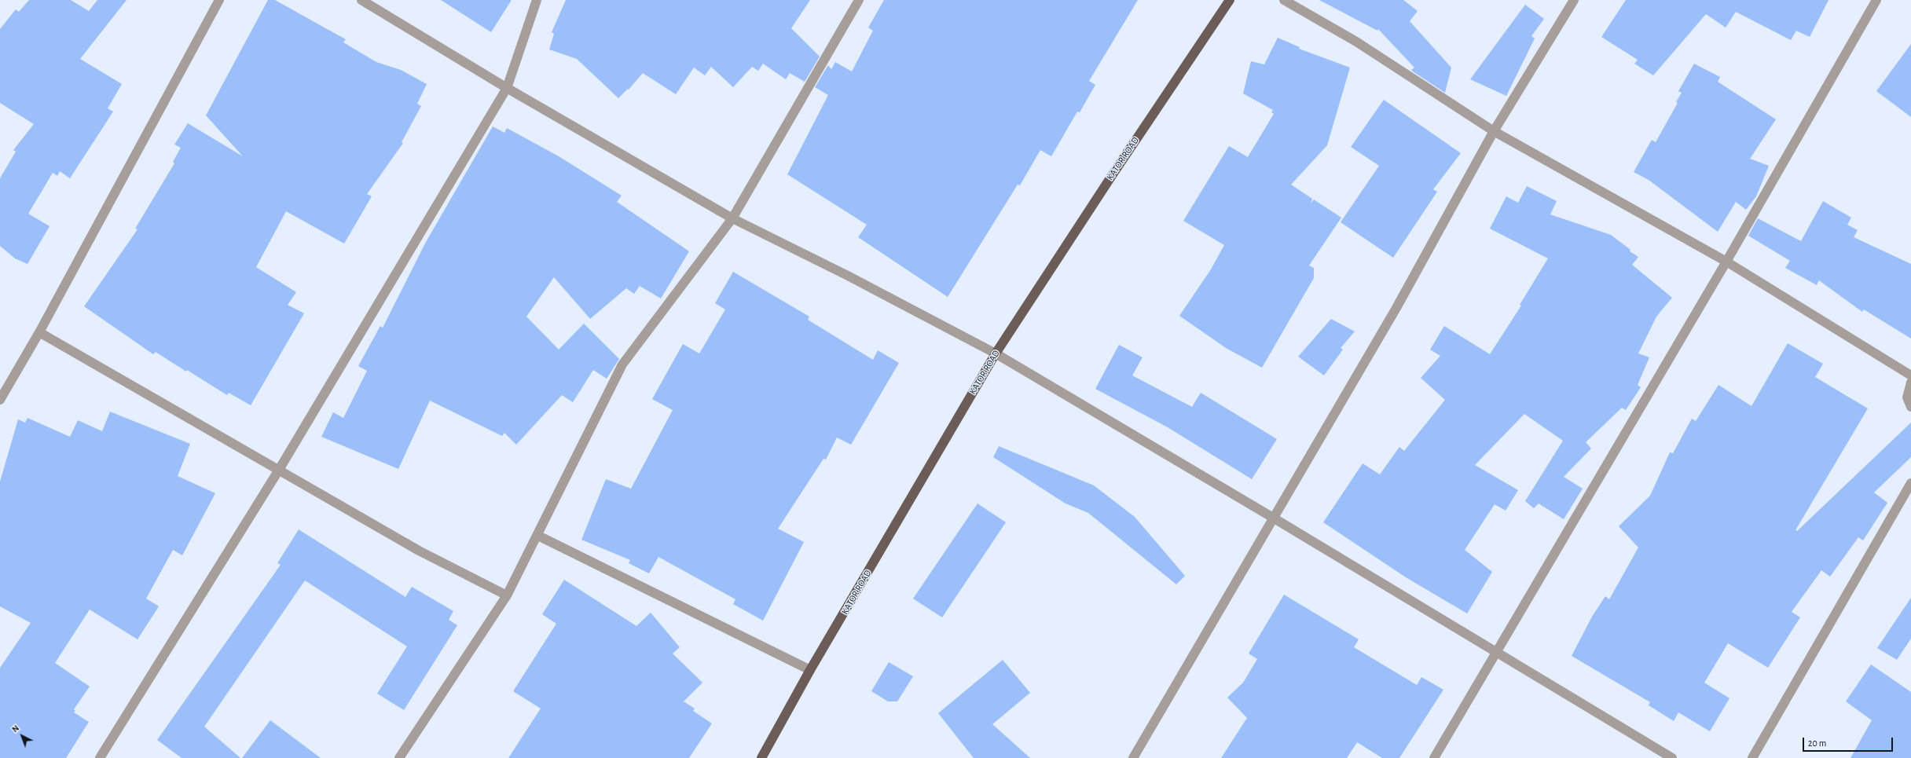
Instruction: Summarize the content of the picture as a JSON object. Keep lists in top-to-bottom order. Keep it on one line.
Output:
{"streets":{"main road":["KATOR ROAD"]},"scale_bar":"20 m","north":"top left"}
